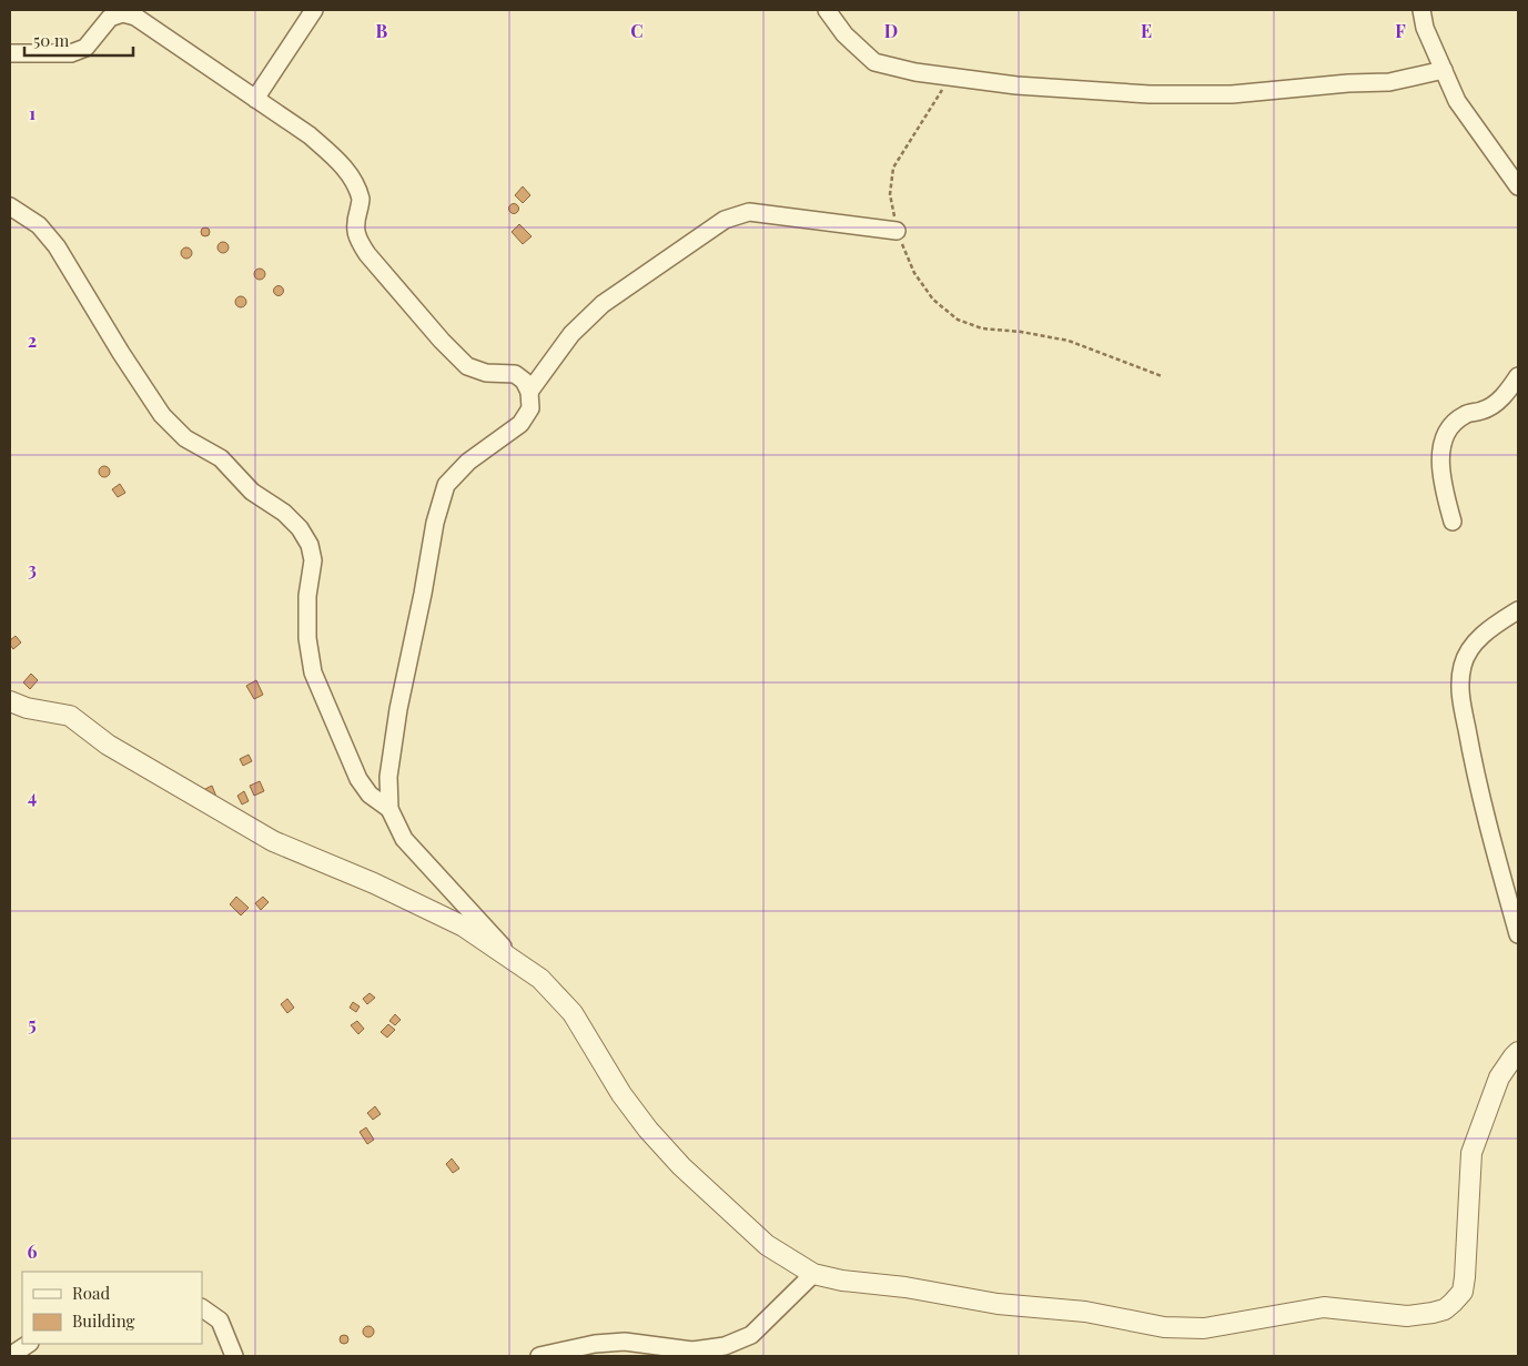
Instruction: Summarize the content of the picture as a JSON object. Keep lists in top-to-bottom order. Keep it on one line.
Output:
{"legend":["Road","Building"],"scale_bar":"50 m","grid":{"columns":["B","C","D","E","F"],"rows":["1","2","3","4","5","6"]}}
